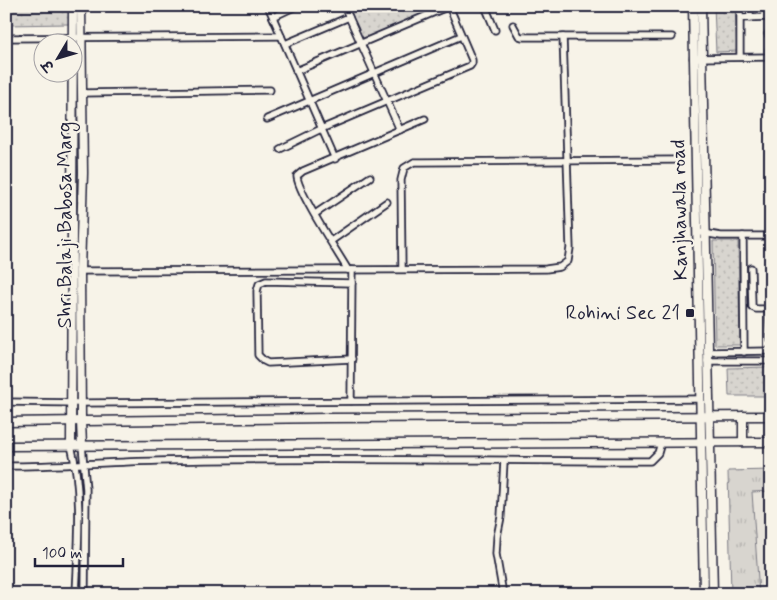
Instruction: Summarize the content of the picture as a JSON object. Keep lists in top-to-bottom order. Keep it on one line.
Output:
{"streets":{"street":["Kanjhawala road","Shri Balaji Babosa Marg"]},"places":{"transit":["Rohini Sec 21"]},"scale_bar":"100 m","north":"bottom left"}
